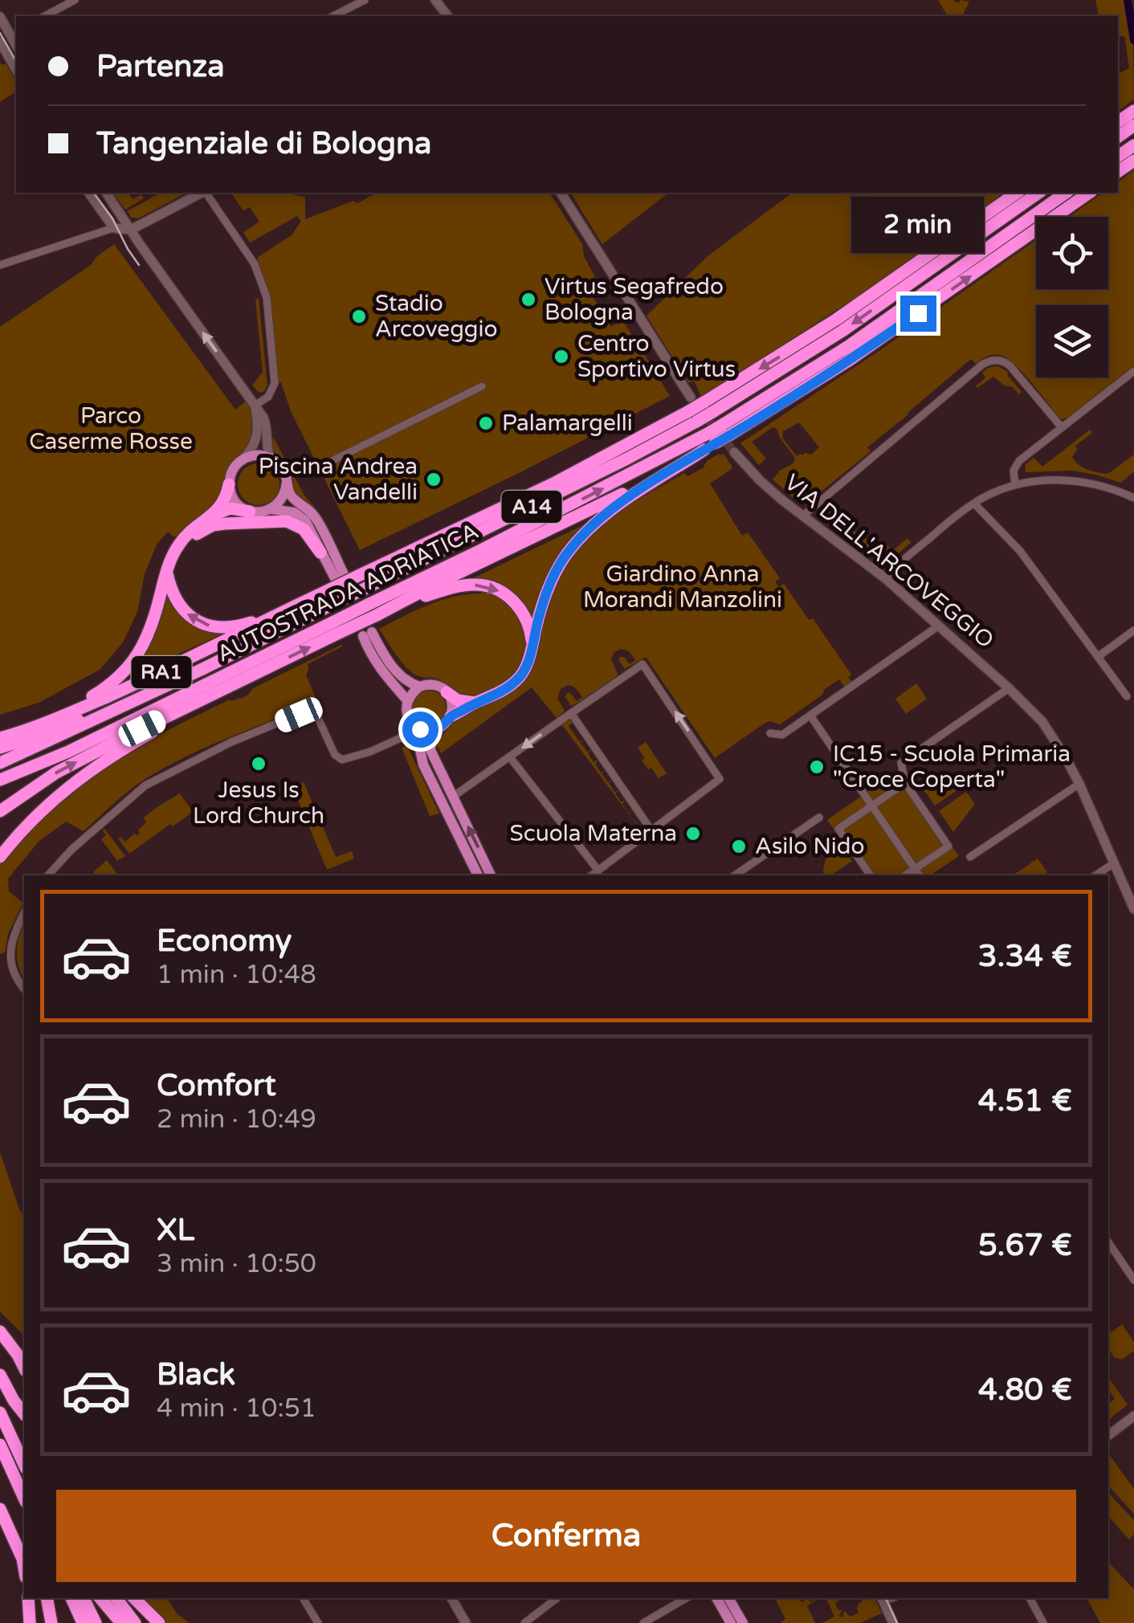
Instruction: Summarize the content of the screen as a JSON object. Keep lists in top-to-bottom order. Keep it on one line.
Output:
{"streets":{"highway":["A14","AUTOSTRADA ADRIATICA","RA1"],"street":["VIA DELL'ARCOVEGGIO"]},"crossings":[["AUTOSTRADA ADRIATICA","RA1"]],"parks":["Parco Caserme Rosse","Giardino Anna Morandi Manzolini"],"places":["Virtus Segafredo Bologna","Stadio Arcoveggio","Centro Sportivo Virtus","Palamargelli","Piscina Andrea Vandelli","Jesus Is Lord Church","IC15 - Scuola Primaria \"Croce Coperta\"","Scuola Materna","Asilo Nido"],"page":{"banner":["Partenza","Tangenziale di Bologna"],"bubble":"2 min","list":[{"name":"Economy","note":"1 min · 10:48","value":"3.34 €"},{"name":"Comfort","note":"2 min · 10:49","value":"4.51 €"},{"name":"XL","note":"3 min · 10:50","value":"5.67 €"},{"name":"Black","note":"4 min · 10:51","value":"4.80 €"}],"buttons":"Conferma"}}
